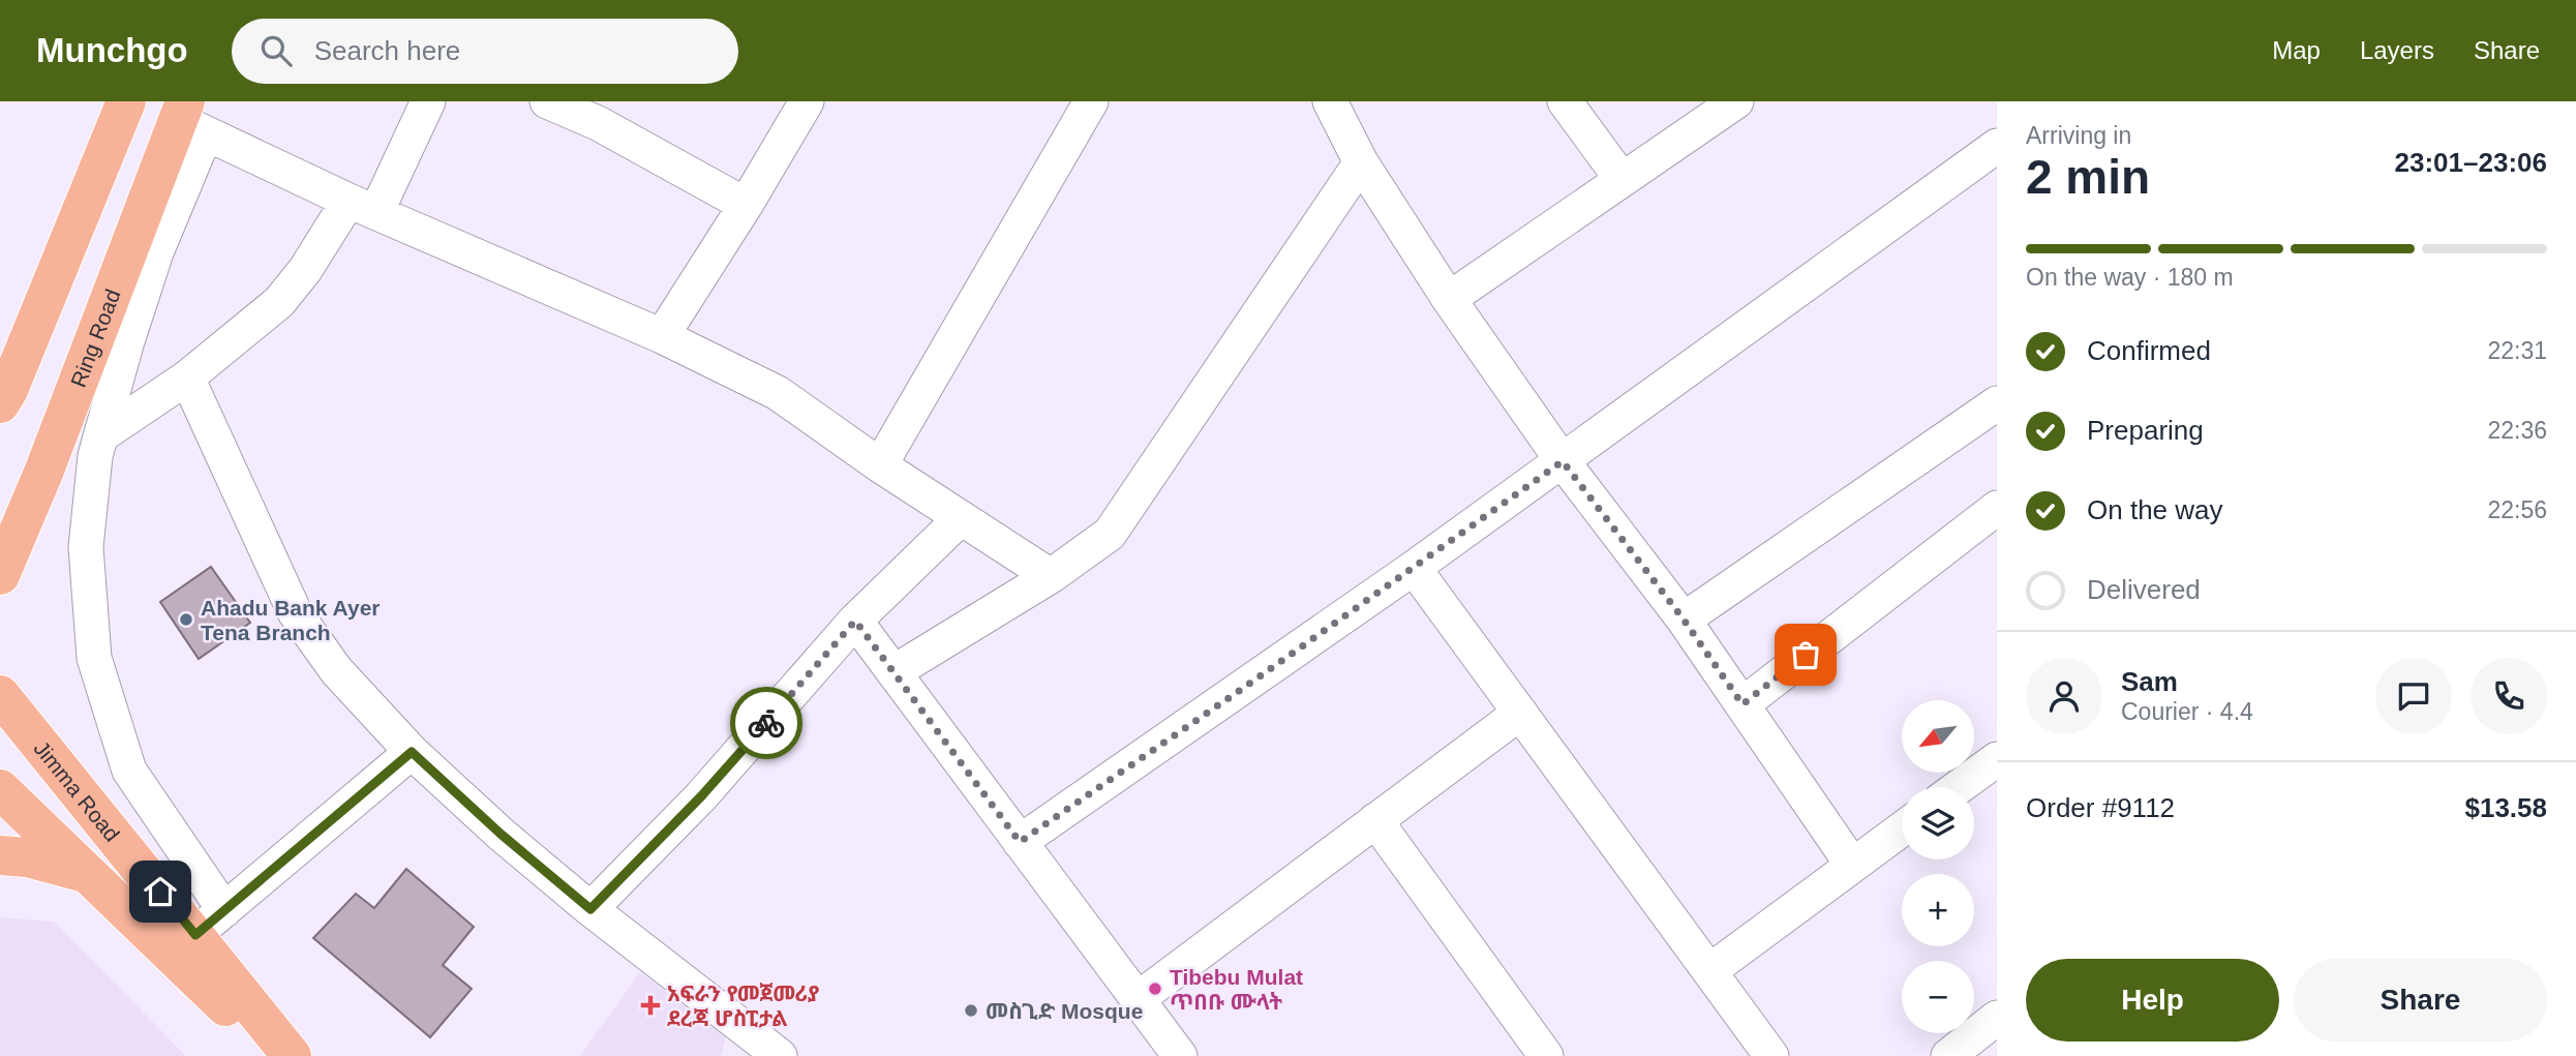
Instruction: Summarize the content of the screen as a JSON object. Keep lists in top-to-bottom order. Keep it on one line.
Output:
{"streets":{"highway":["Ring Road","Jimma Road"]},"places":{"other":["Ahadu Bank Ayer Tena Branch","Tibebu Mulat ጥበቡ ሙላት","መስጊድ Mosque"],"health":["አፍራን የመጀመሪያ ደረጃ ሆስፒታል"]},"north":"bottom left","page":{"header":"Munchgo","search":"Search here","nav":["Map","Layers","Share"],"heading":["2 min","Arriving in","23:01–23:06"],"panel":["Sam","Courier · 4.4","Order #9112","$13.58"],"bar":"On the way · 180 m","list":[["Confirmed","22:31"],["Preparing","22:36"],["On the way","22:56"],"Delivered"],"map_buttons":["+","−"],"buttons":["Help","Share"]}}
